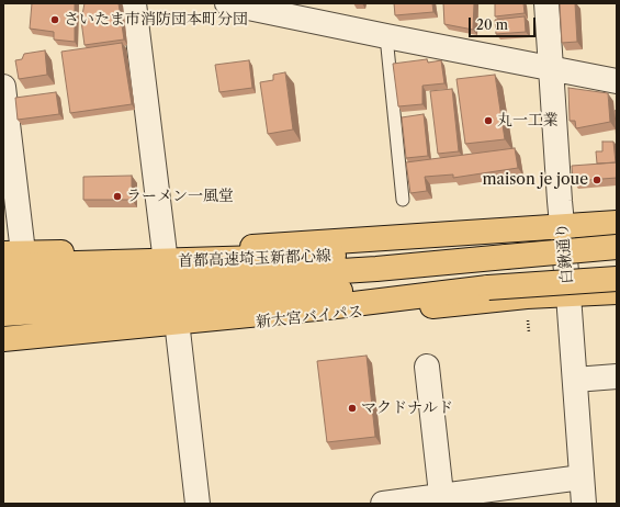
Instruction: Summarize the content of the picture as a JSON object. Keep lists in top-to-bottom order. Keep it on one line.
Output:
{"streets":{"highway":["首都高速埼玉新都心線","新大宮バイパス"],"street":["白鍬通り"]},"crossings":[["白鍬通り","新大宮バイパス"]],"places":["さいたま市消防団本町分団","丸一工業","maison je joue","ラーメン一風堂","マクドナルド"],"scale_bar":"20 m"}
